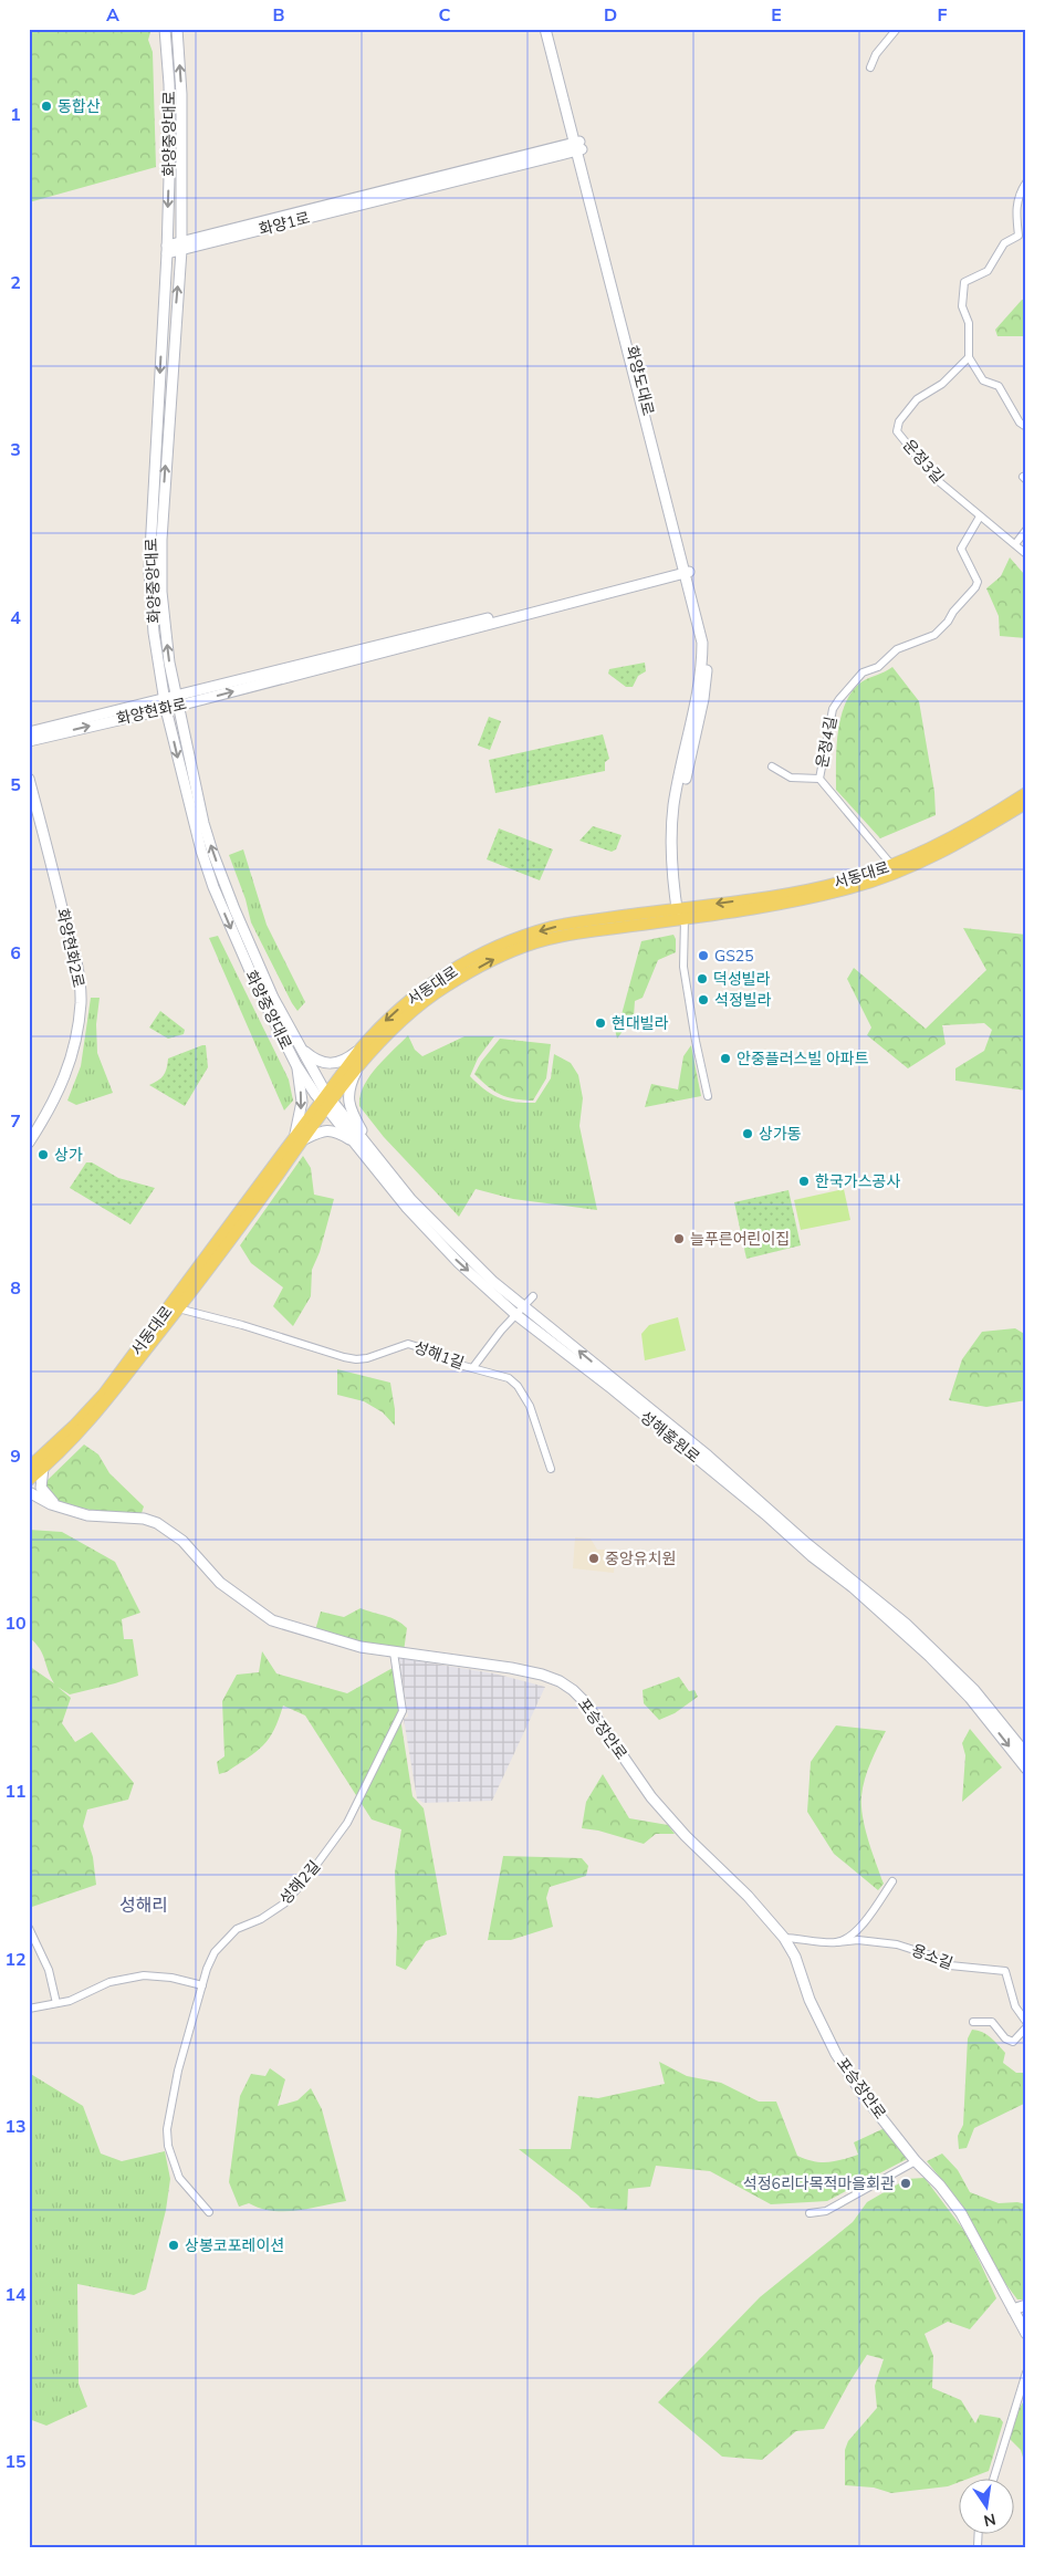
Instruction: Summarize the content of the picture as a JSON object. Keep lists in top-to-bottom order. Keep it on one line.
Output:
{"streets":{"main road":["서동대로"],"street":["화양중앙대로","화양1로","화양도대로","운정3길","화양현화로","운정4길","화양현화2로","성해1길","성해홍원로","포승장안로","성해2길","용소길"]},"crossings":[["화양중앙대로","화양1로"],["화양중앙대로","화양현화로"],["화양중앙대로","서동대로"],["화양중앙대로","성해홍원로"],["화양1로","화양도대로"],["화양도대로","서동대로"],["운정3길","운정4길"],["운정4길","서동대로"],["서동대로","성해1길"],["서동대로","성해홍원로"],["포승장안로","성해2길"],["포승장안로","용소길"]],"districts":["성해리"],"places":["동합산","GS25","덕성빌라","석정빌라","현대빌라","안중플러스빌 아파트","상가동","상가","한국가스공사","늘푸른어린이집","중앙유치원","석정6리다목적마을회관","상봉코포레이션"],"north":"bottom","grid":{"columns":["A","B","C","D","E","F"],"rows":["1","2","3","4","5","6","7","8","9","10","11","12","13","14","15"]}}
